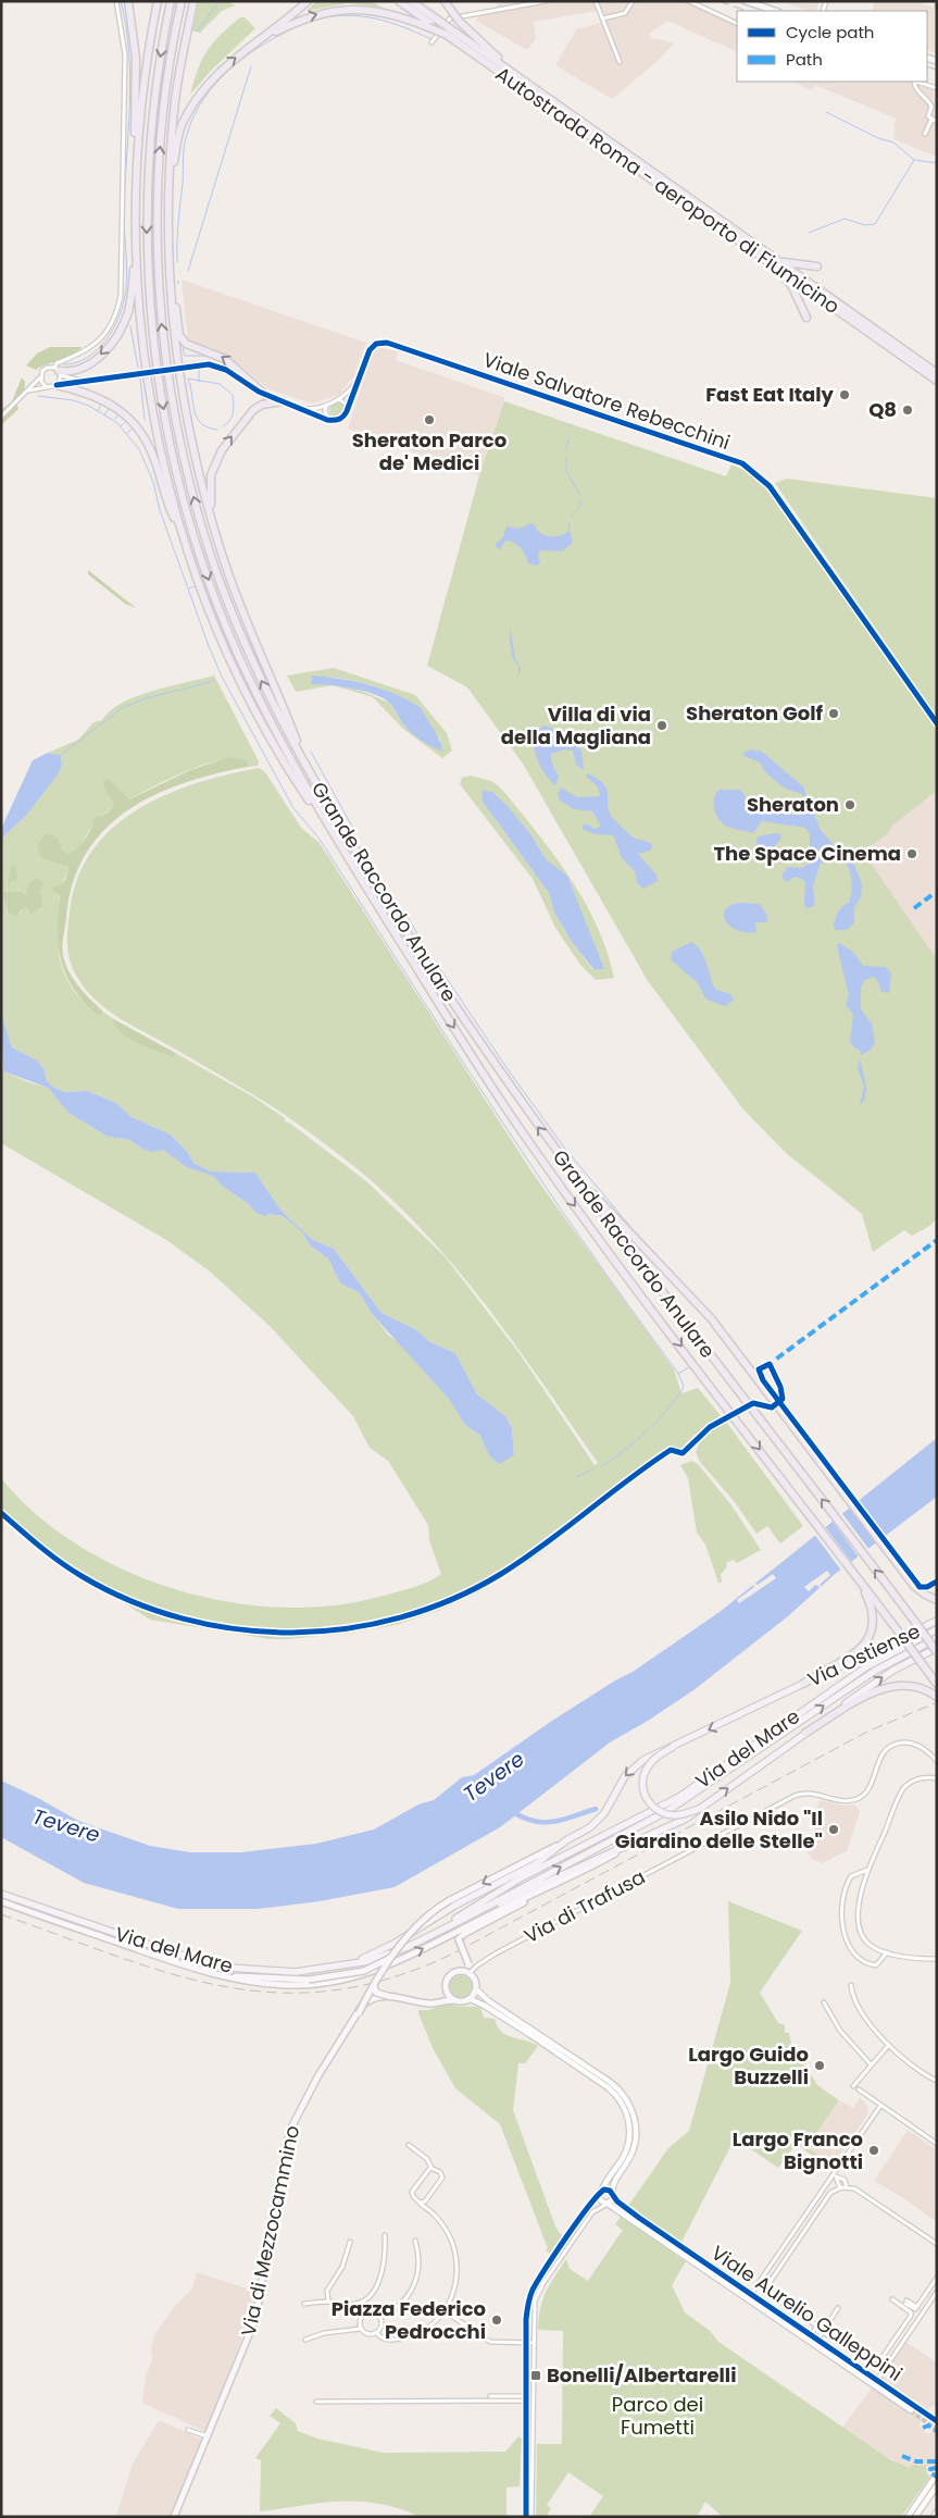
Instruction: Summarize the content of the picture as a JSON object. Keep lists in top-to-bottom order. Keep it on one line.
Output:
{"streets":{"highway":["Autostrada Roma - aeroporto di Fiumicino","Grande Raccordo Anulare"],"main road":["Via Ostiense","Via del Mare","Via di Mezzocammino"],"street":["Viale Salvatore Rebecchini","Via di Trafusa","Viale Aurelio Galleppini"]},"crossings":[["Via Ostiense","Via del Mare"],["Via di Trafusa","Via di Mezzocammino"]],"water":["Tevere"],"parks":["Parco dei Fumetti"],"places":{"other":["Fast Eat Italy","Q8","Sheraton Parco de' Medici","Sheraton Golf","Villa di via della Magliana","Sheraton","The Space Cinema","Asilo Nido \"Il Giardino delle Stelle\"","Largo Guido Buzzelli","Largo Franco Bignotti","Piazza Federico Pedrocchi"],"transit":["Bonelli/Albertarelli"]},"legend":["Cycle path","Path"]}
